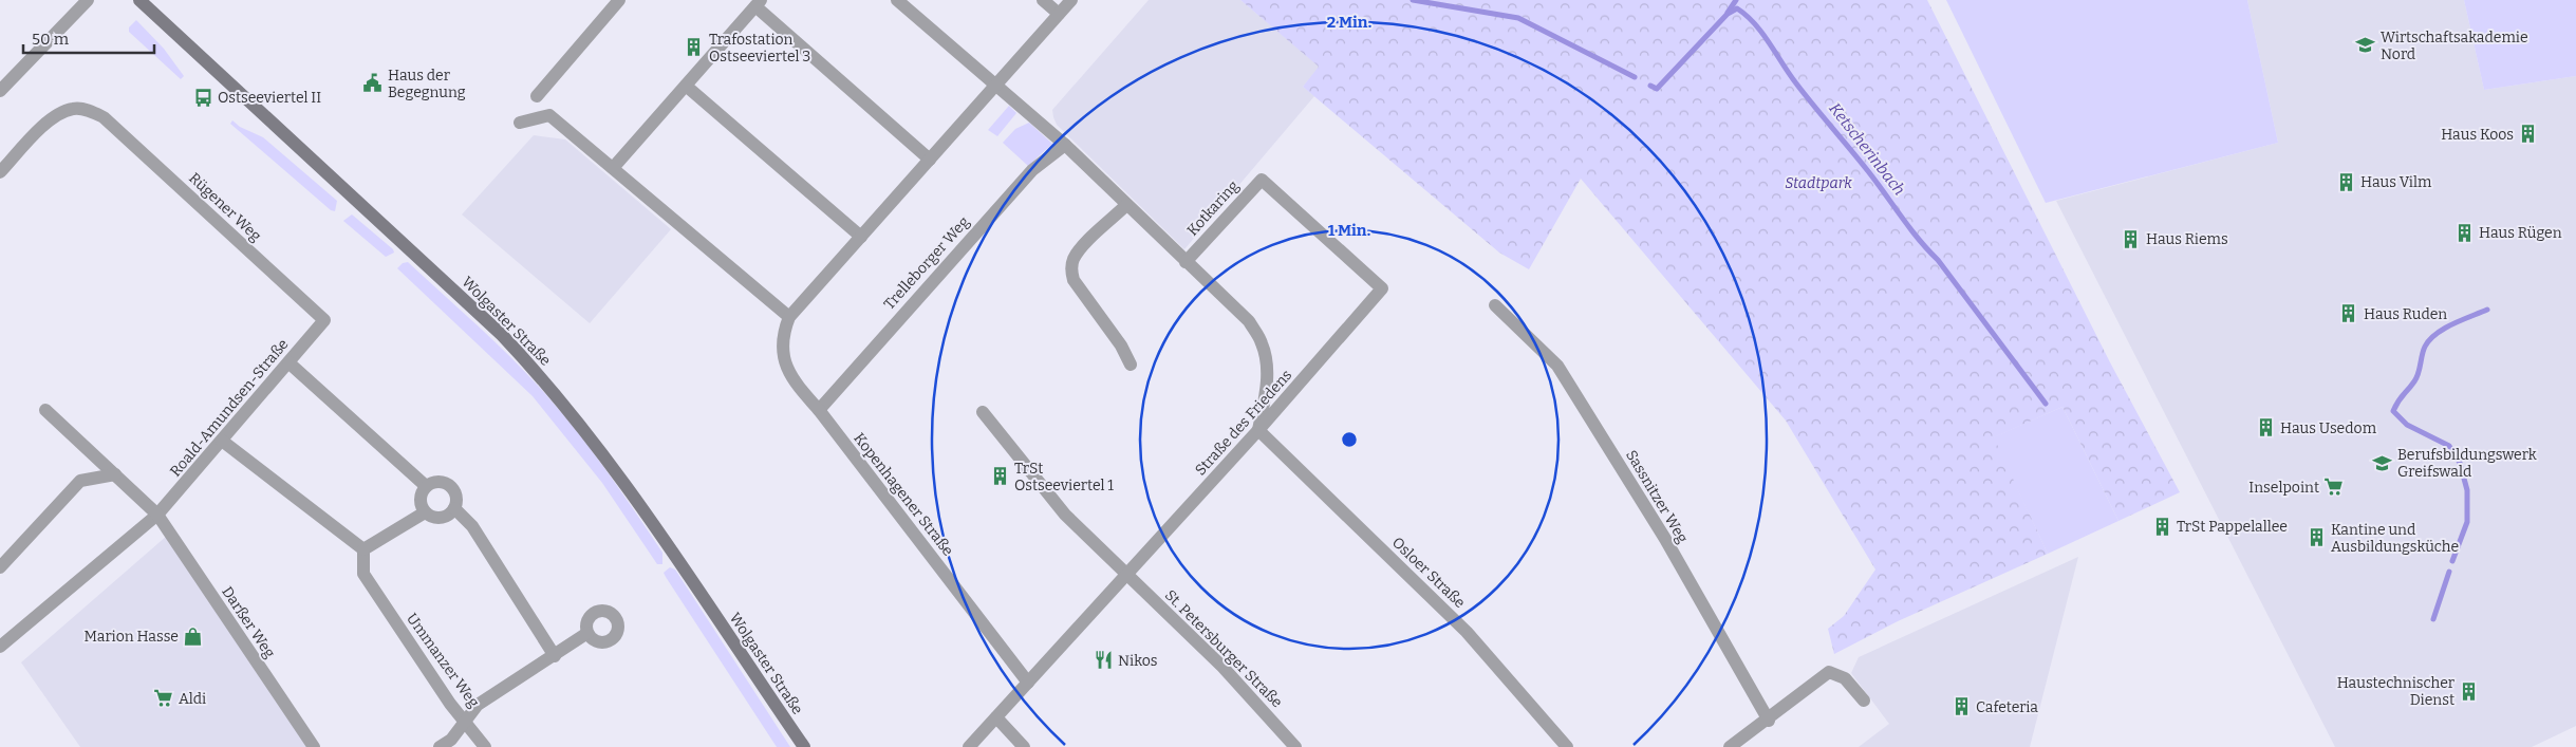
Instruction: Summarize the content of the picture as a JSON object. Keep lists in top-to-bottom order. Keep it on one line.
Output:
{"streets":{"main road":["Wolgaster Straße"],"street":["Rügener Weg","Kotkaring","Trelleborger Weg","Roald-Amundsen-Straße","Straße des Friedens","Kopenhagener Straße","Sassnitzer Weg","Osloer Straße","Darßer Weg","St. Petersburger Straße","Ummanzer Weg"]},"crossings":[["Rügener Weg","Roald-Amundsen-Straße"],["Kotkaring","Straße des Friedens"],["Trelleborger Weg","Kopenhagener Straße"],["Roald-Amundsen-Straße","Darßer Weg"],["Straße des Friedens","Kopenhagener Straße"],["Straße des Friedens","Osloer Straße"],["Straße des Friedens","St. Petersburger Straße"]],"water":["Ketscherinbach"],"parks":["Stadtpark"],"places":{"school or university":["Wirtschaftsakademie Nord","Berufsbildungswerk Greifswald"],"building":["Trafostation Ostseeviertel 3","Haus Koos","Haus Vilm","Haus Rügen","Haus Riems","Haus Ruden","Haus Usedom","TrSt Ostseeviertel 1","TrSt Pappelallee","Kantine und Ausbildungsküche","Haustechnischer Dienst","Cafeteria"],"public building":["Haus der Begegnung"],"bus stop":["Ostseeviertel II"],"supermarket":["Inselpoint","Aldi"],"shop":["Marion Hasse"],"restaurant":["Nikos"]},"scale_bar":"50 m","rings":["2 Min.","1 Min."]}
